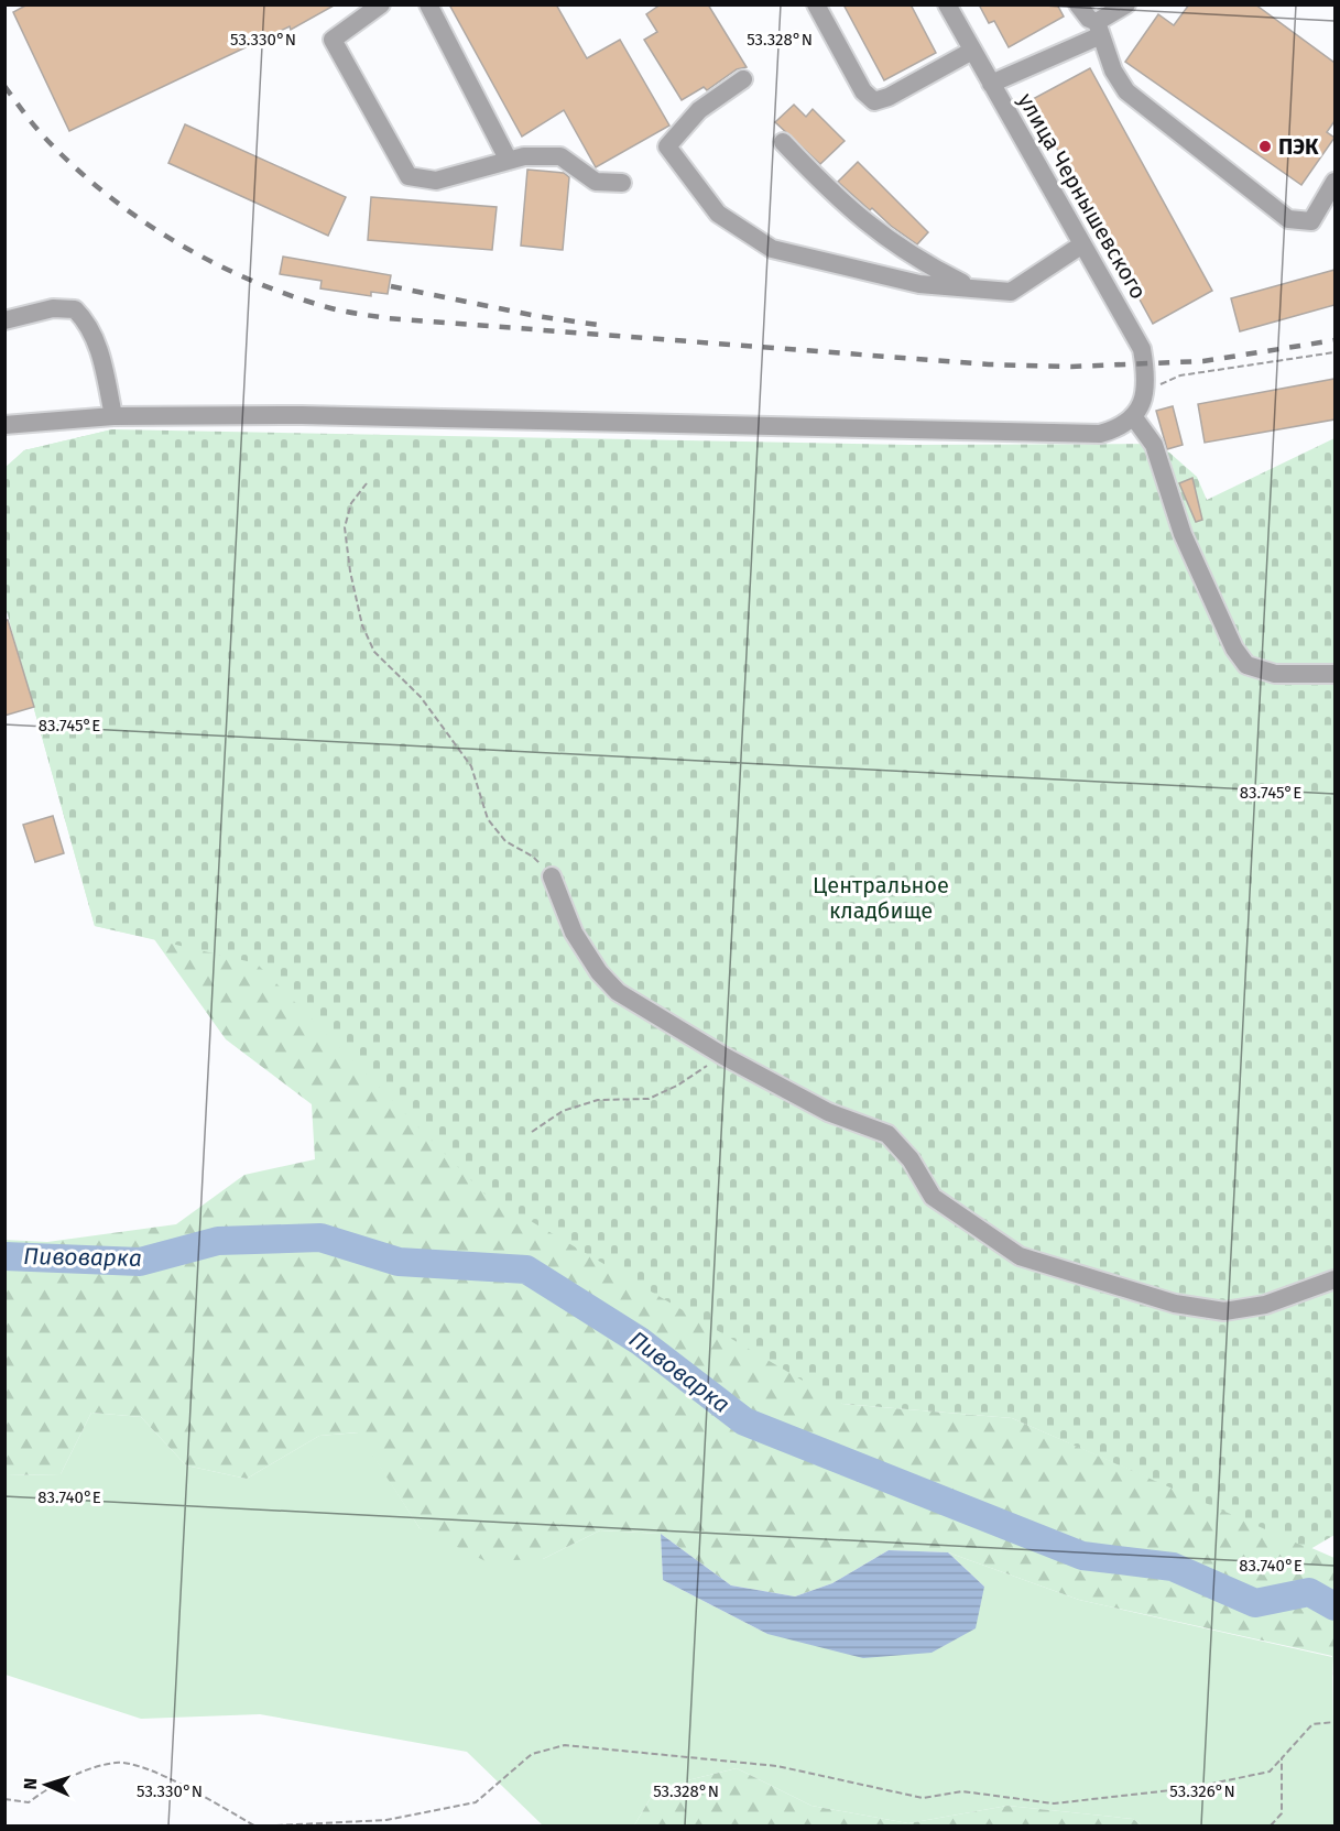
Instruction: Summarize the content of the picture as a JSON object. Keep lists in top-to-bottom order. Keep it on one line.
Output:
{"streets":{"street":["улица Чернышевского"]},"water":["Пивоварка"],"parks":["Центральное кладбище"],"places":["ПЭК"],"north":"left","coordinates":["53.330°N","53.328°N","83.745°E","83.740°E","53.326°N"]}
